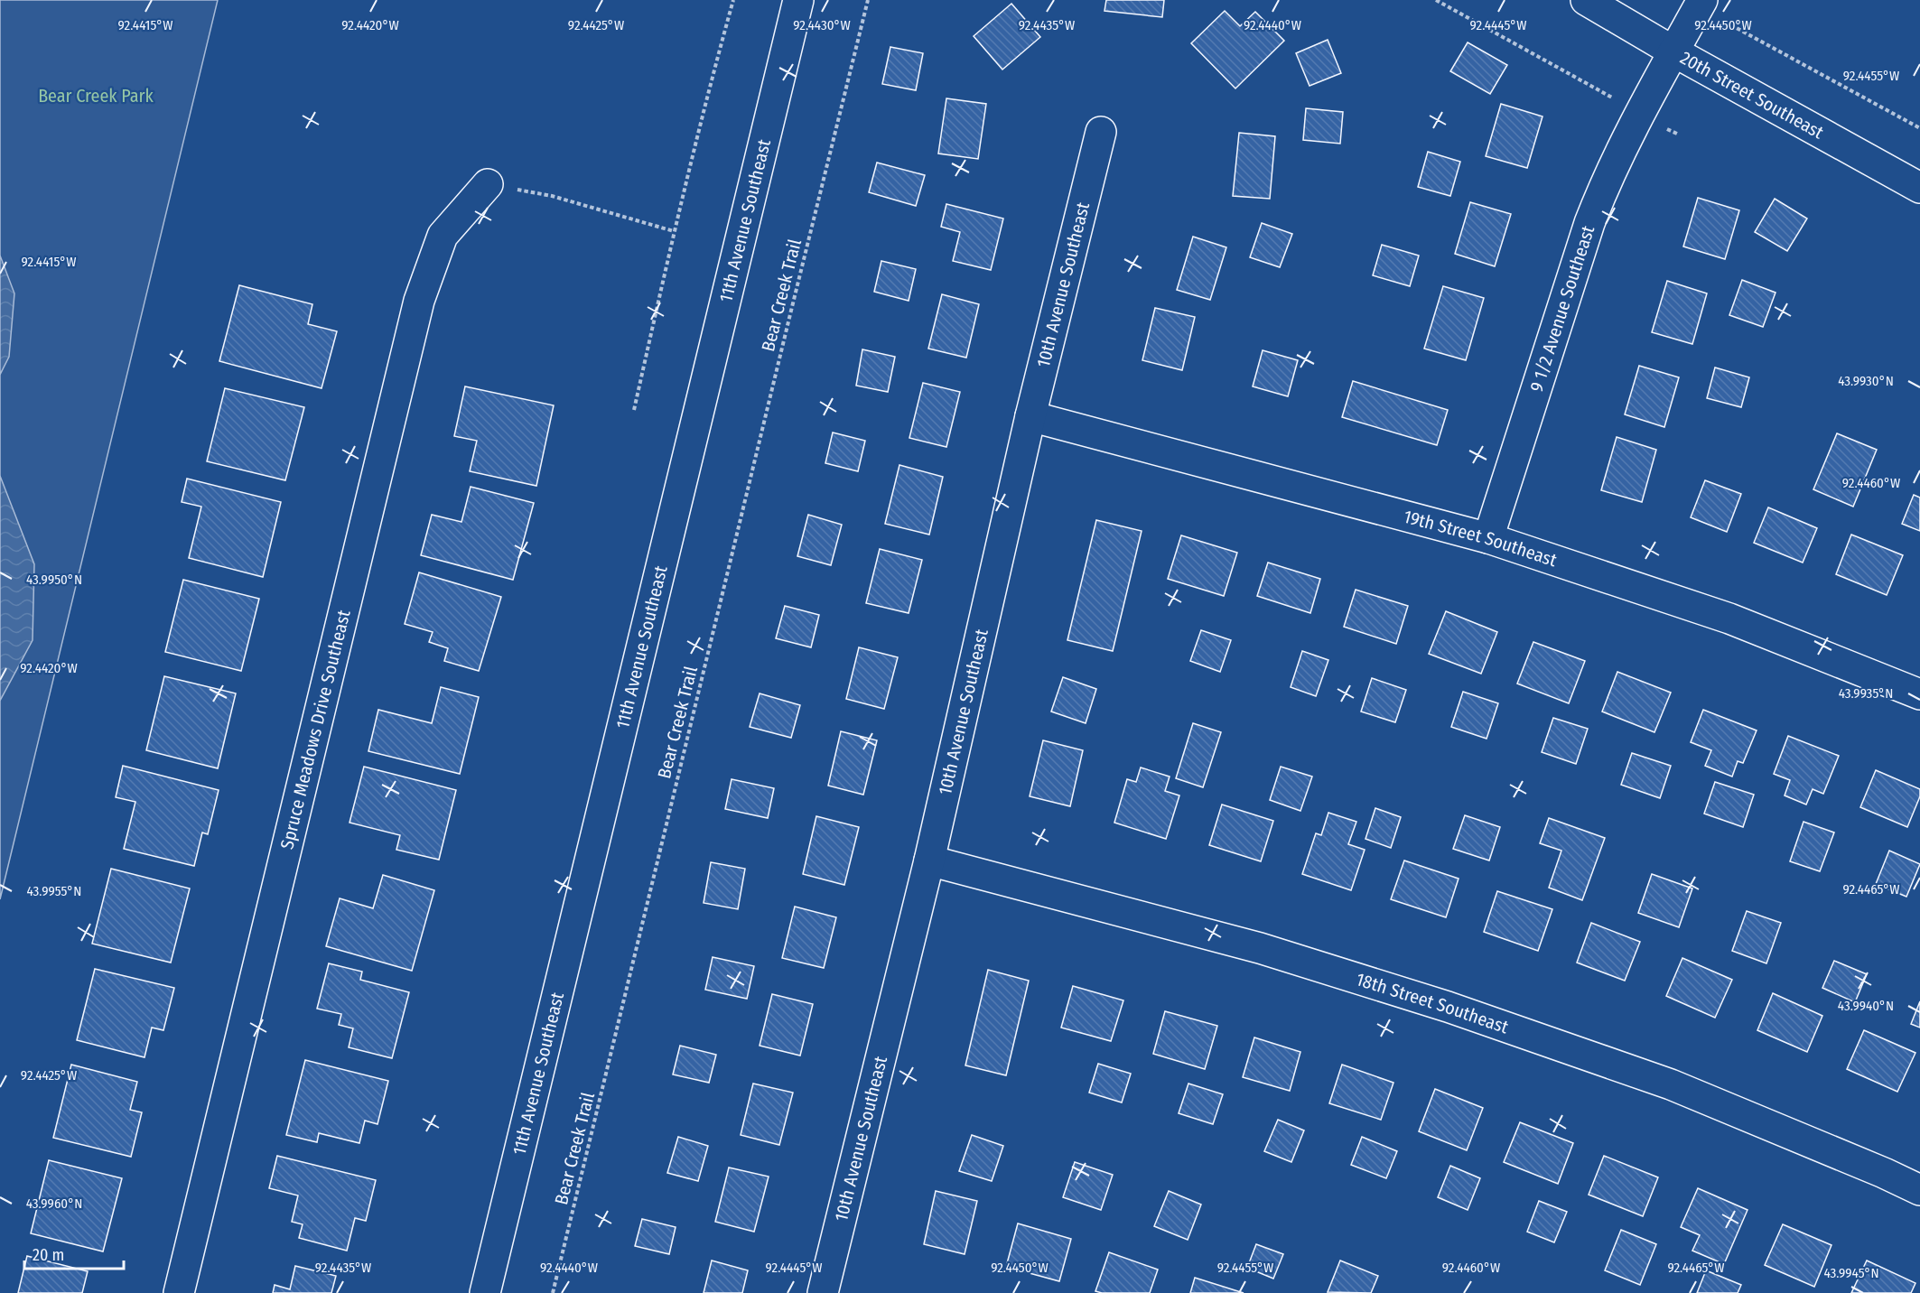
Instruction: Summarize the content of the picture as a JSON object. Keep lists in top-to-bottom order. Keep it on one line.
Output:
{"streets":{"street":["20th Street Southeast","11th Avenue Southeast","10th Avenue Southeast","9 1/2 Avenue Southeast","19th Street Southeast","Spruce Meadows Drive Southeast","18th Street Southeast"],"path":["Bear Creek Trail"]},"crossings":[["20th Street Southeast","9 1/2 Avenue Southeast"],["10th Avenue Southeast","19th Street Southeast"],["10th Avenue Southeast","18th Street Southeast"],["9 1/2 Avenue Southeast","19th Street Southeast"]],"parks":["Bear Creek Park"],"scale_bar":"20 m","coordinates":["92.4415°W","92.4420°W","92.4425°W","92.4430°W","92.4435°W","92.4440°W","92.4445°W","92.4450°W","92.4455°W","43.9930°N","92.4460°W","43.9950°N","43.9935°N","92.4465°W","43.9955°N","43.9940°N","43.9960°N","43.9945°N"]}
